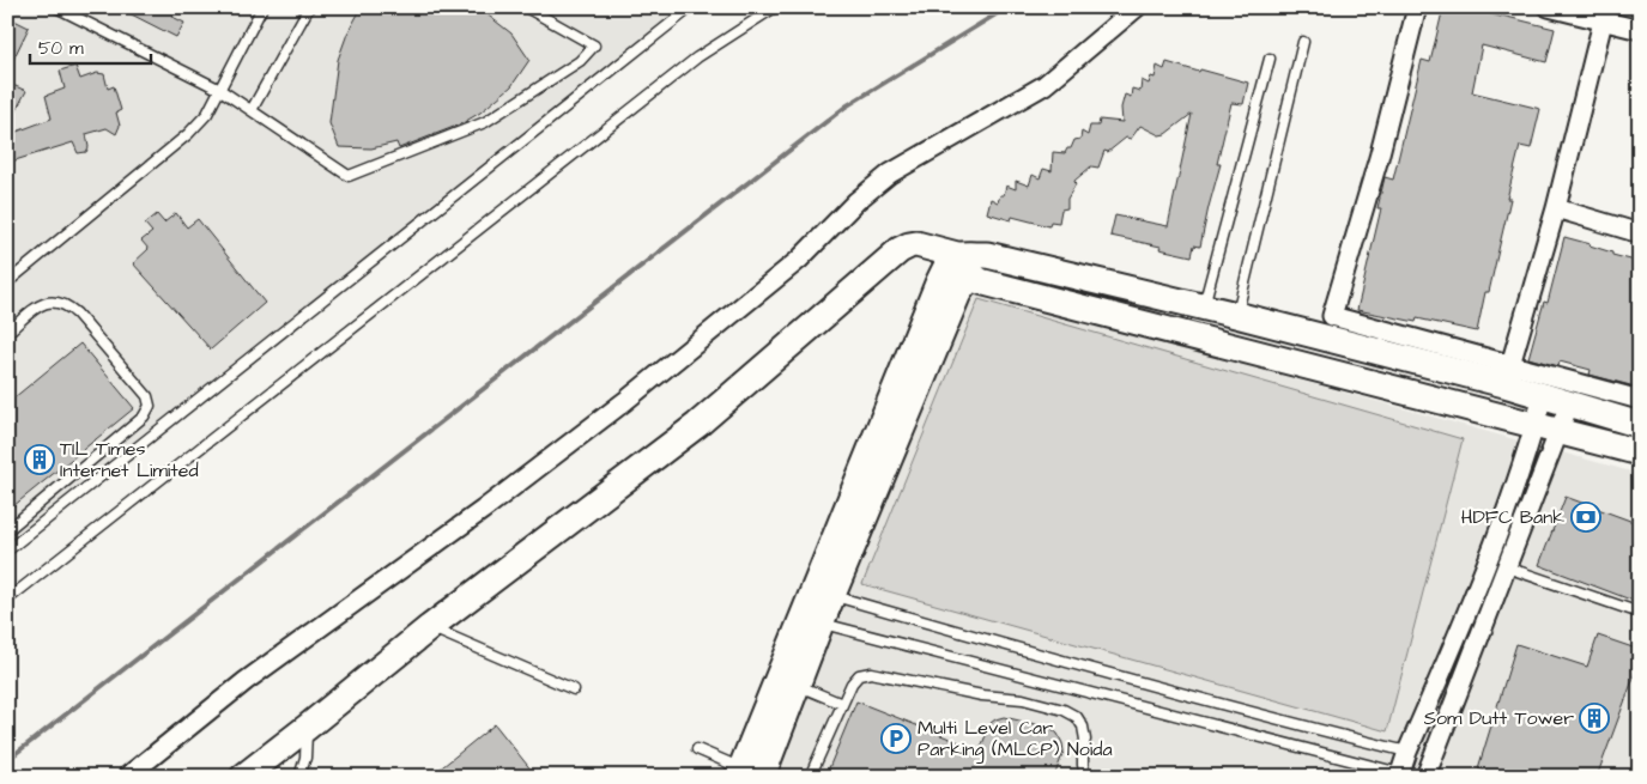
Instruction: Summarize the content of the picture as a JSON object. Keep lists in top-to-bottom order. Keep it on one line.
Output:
{"places":{"building":["TIL Times Internet Limited","Som Dutt Tower"],"bank":["HDFC Bank"],"parking":["Multi Level Car Parking (MLCP) Noida"]},"scale_bar":"50 m"}
